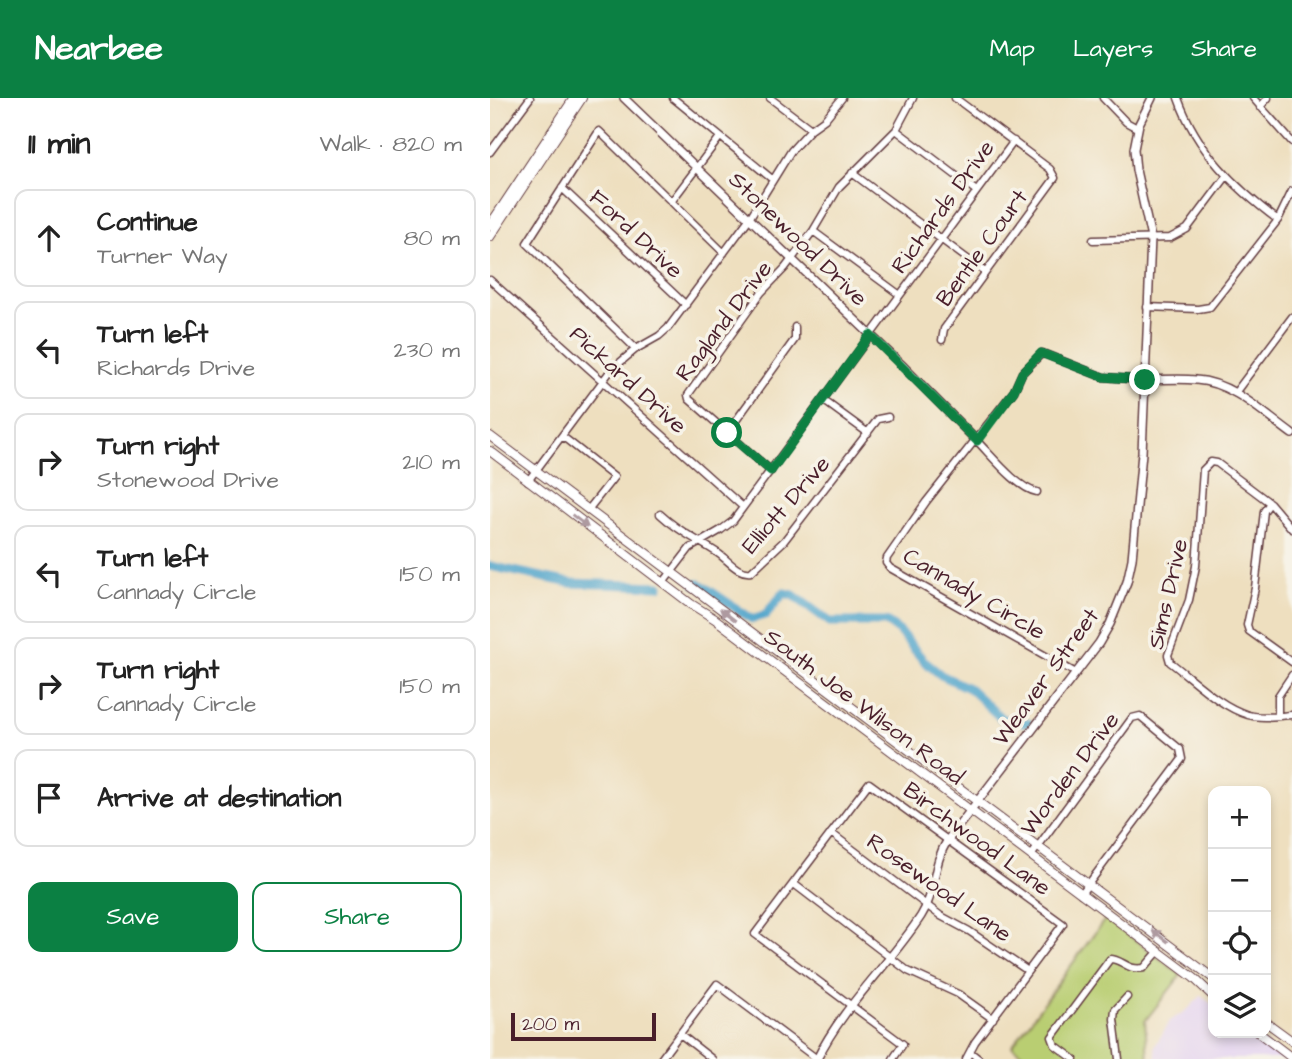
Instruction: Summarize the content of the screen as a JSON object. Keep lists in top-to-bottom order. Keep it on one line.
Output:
{"streets":{"main road":["South Joe Wilson Road"],"street":["Richards Drive","Ford Drive","Stonewood Drive","Bentle Court","Ragland Drive","Pickard Drive","Elliott Drive","Cannady Circle","Sims Drive","Weaver Street","Worden Drive","Birchwood Lane","Rosewood Lane"]},"crossings":[["Richards Drive","Stonewood Drive"],["Richards Drive","Bentle Court"],["Richards Drive","Pickard Drive"],["Richards Drive","Elliott Drive"],["Richards Drive","South Joe Wilson Road"],["Stonewood Drive","Ragland Drive"],["Stonewood Drive","Cannady Circle"],["Cannady Circle","Weaver Street"],["Weaver Street","South Joe Wilson Road"],["Weaver Street","Birchwood Lane"],["Weaver Street","Rosewood Lane"],["South Joe Wilson Road","Worden Drive"],["Birchwood Lane","Rosewood Lane"]],"scale_bar":"200 m","page":{"header":"Nearbee","nav":["Map","Layers","Share"],"heading":["11 min","Walk · 820 m"],"list":[["Continue","Turner Way","80 m"],["Turn left","Richards Drive","230 m"],["Turn right","Stonewood Drive","210 m"],["Turn left","Cannady Circle","150 m"],["Turn right","Cannady Circle","150 m"],"Arrive at destination"],"map_buttons":["+","−"],"buttons":["Save","Share"],"scale":"200 m"}}
